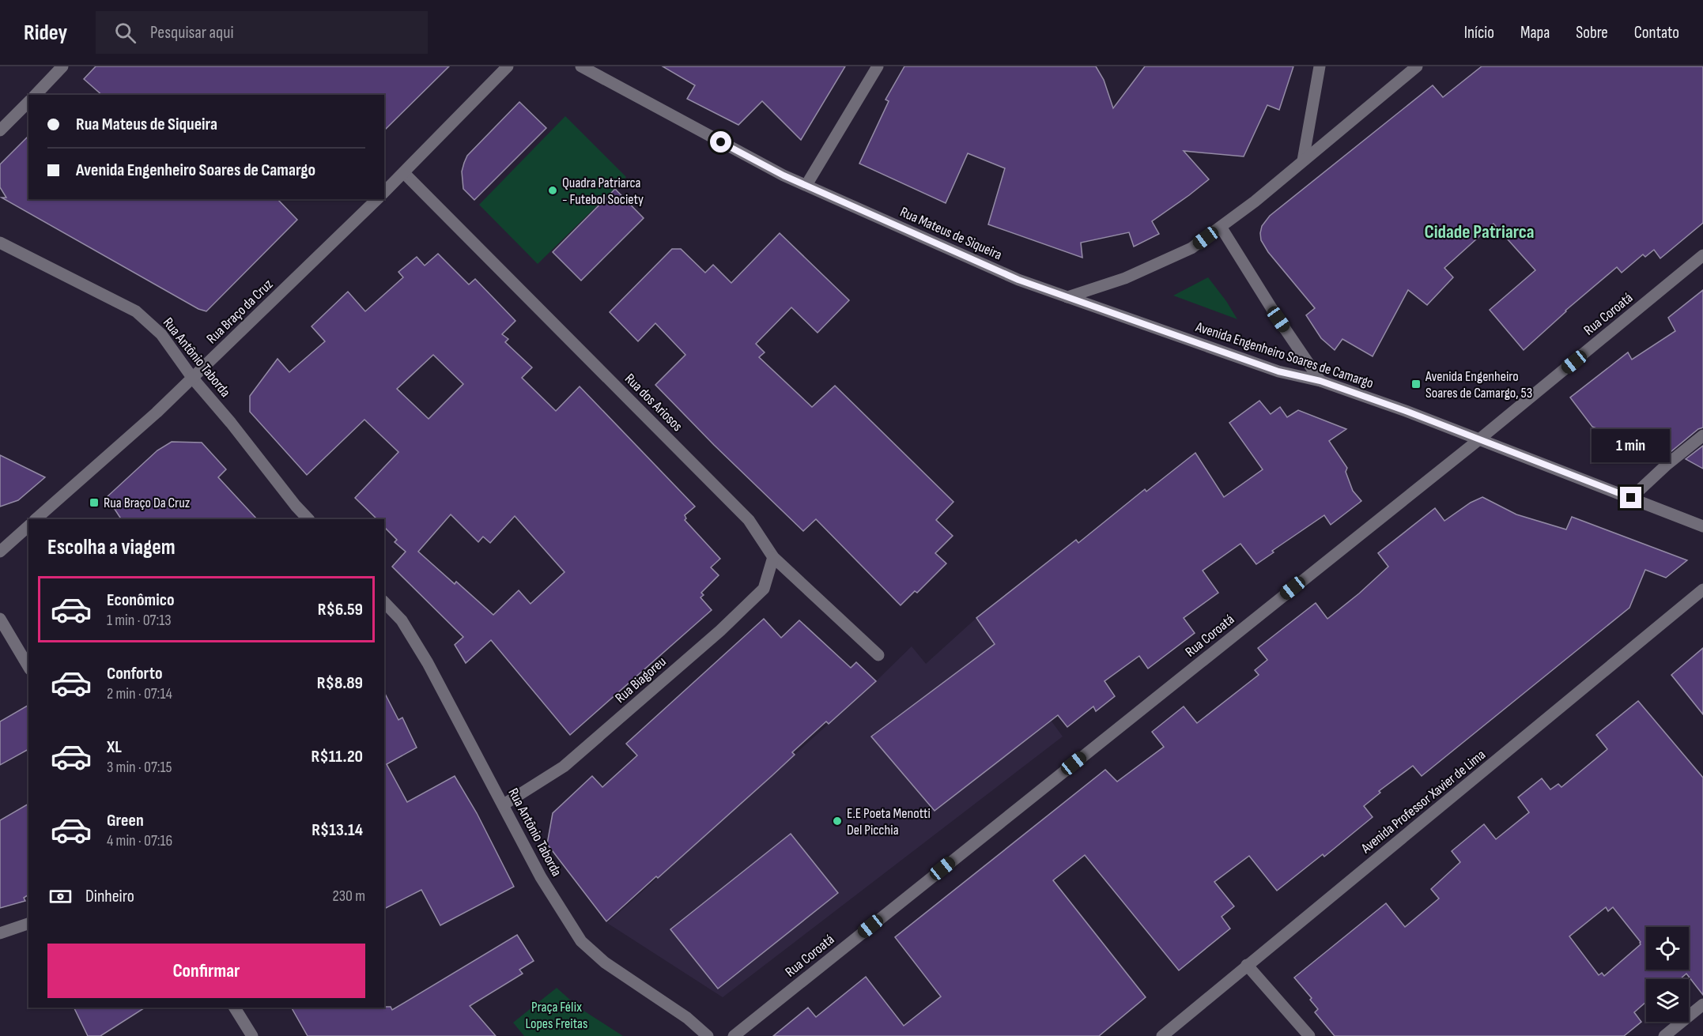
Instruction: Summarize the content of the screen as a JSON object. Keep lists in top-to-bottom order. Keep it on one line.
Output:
{"streets":{"street":["Rua Mateus de Siqueira","Rua Braço da Cruz","Rua Coroatá","Avenida Engenheiro Soares de Camargo","Rua Antônio Taborda","Rua dos Ariosos","Rua Biagoreu","Avenida Professor Xavier de Lima"]},"crossings":[["Rua Mateus de Siqueira","Avenida Engenheiro Soares de Camargo"],["Rua Braço da Cruz","Rua Antônio Taborda"],["Rua Coroatá","Avenida Engenheiro Soares de Camargo"],["Rua Antônio Taborda","Rua Biagoreu"],["Rua dos Ariosos","Rua Biagoreu"]],"districts":["Cidade Patriarca"],"parks":["Praça Félix Lopes Freitas"],"places":{"other":["Quadra Patriarca - Futebol Society","E.E Poeta Menotti Del Picchia"],"transit":["Avenida Engenheiro Soares de Camargo, 53","Rua Braço Da Cruz"]},"page":{"header":"Ridey","search":"Pesquisar aqui","nav":["Início","Mapa","Sobre","Contato"],"banner":["Rua Mateus de Siqueira","Avenida Engenheiro Soares de Camargo"],"bubble":"1 min","heading":"Escolha a viagem","list":[{"name":"Econômico","note":"1 min · 07:13","value":"R$6.59"},{"name":"Conforto","note":"2 min · 07:14","value":"R$8.89"},{"name":"XL","note":"3 min · 07:15","value":"R$11.20"},{"name":"Green","note":"4 min · 07:16","value":"R$13.14"}],"pay":["Dinheiro","230 m"],"buttons":"Confirmar"}}
